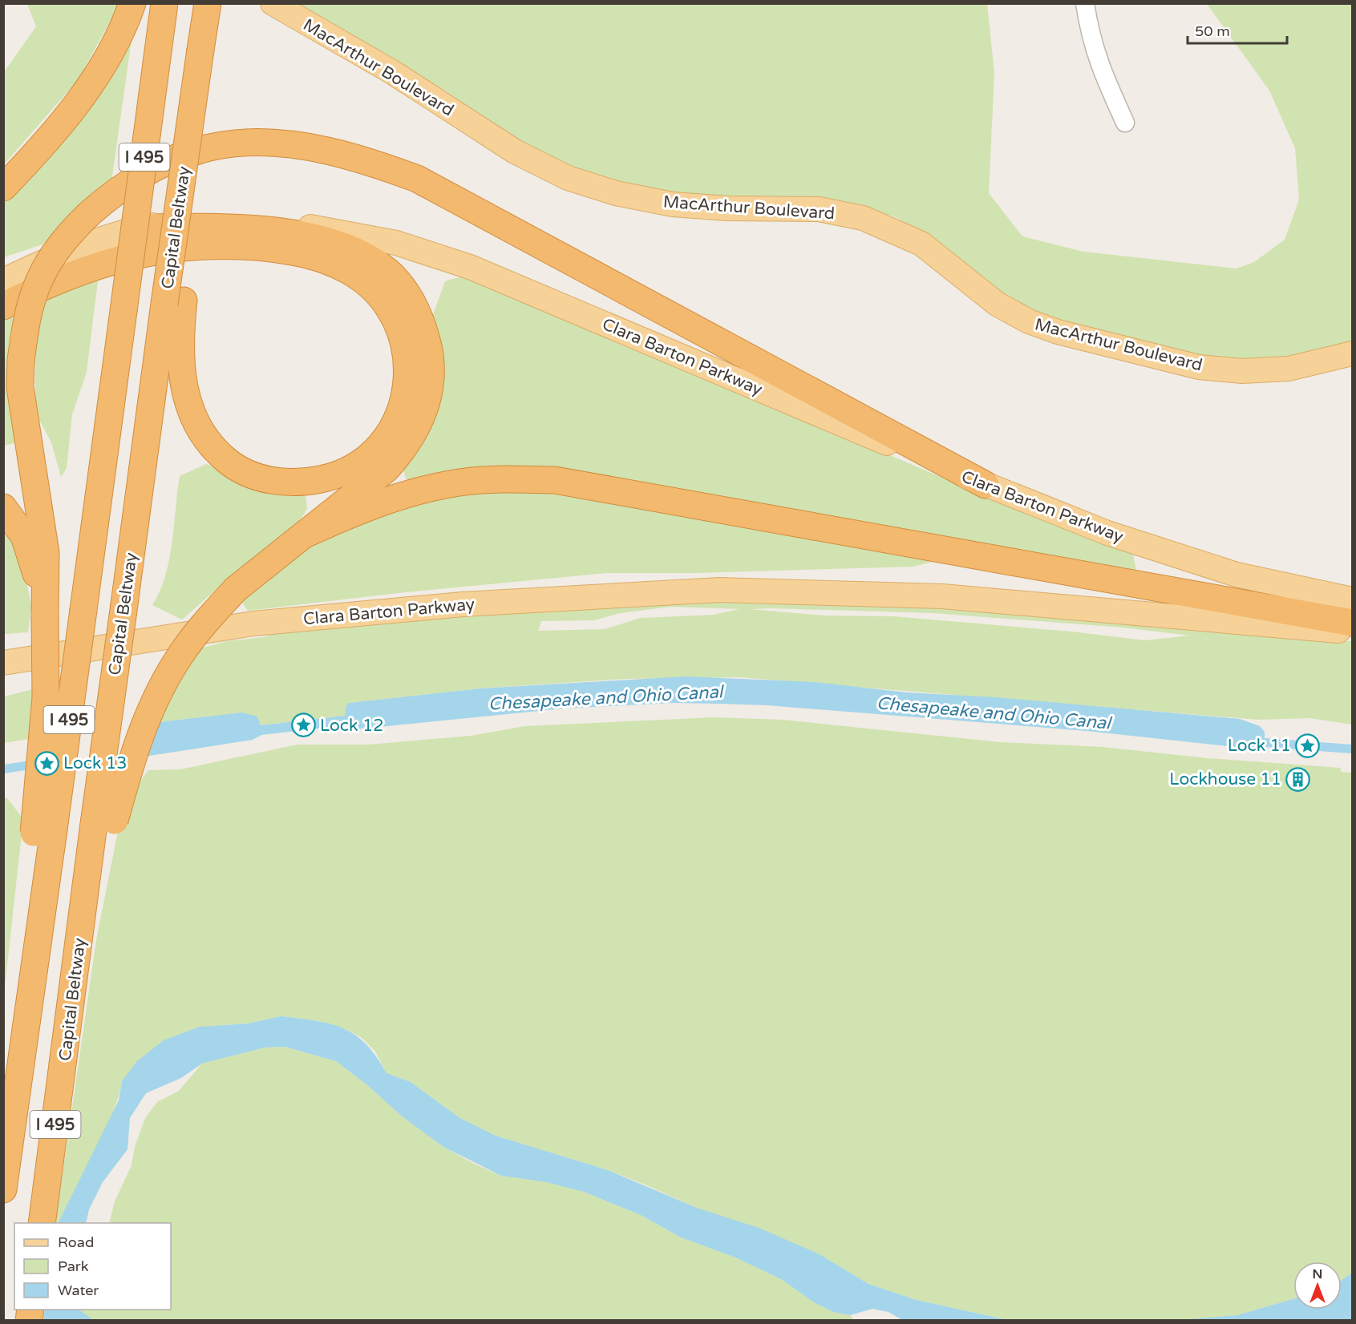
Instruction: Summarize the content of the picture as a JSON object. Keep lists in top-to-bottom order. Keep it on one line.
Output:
{"streets":{"highway":["I 495","Capital Beltway"],"main road":["MacArthur Boulevard","Clara Barton Parkway"]},"water":["Chesapeake and Ohio Canal"],"places":{"place":["Lock 12","Lock 11","Lock 13"],"building":["Lockhouse 11"]},"legend":["Road","Park","Water"],"scale_bar":"50 m","north":"top"}
